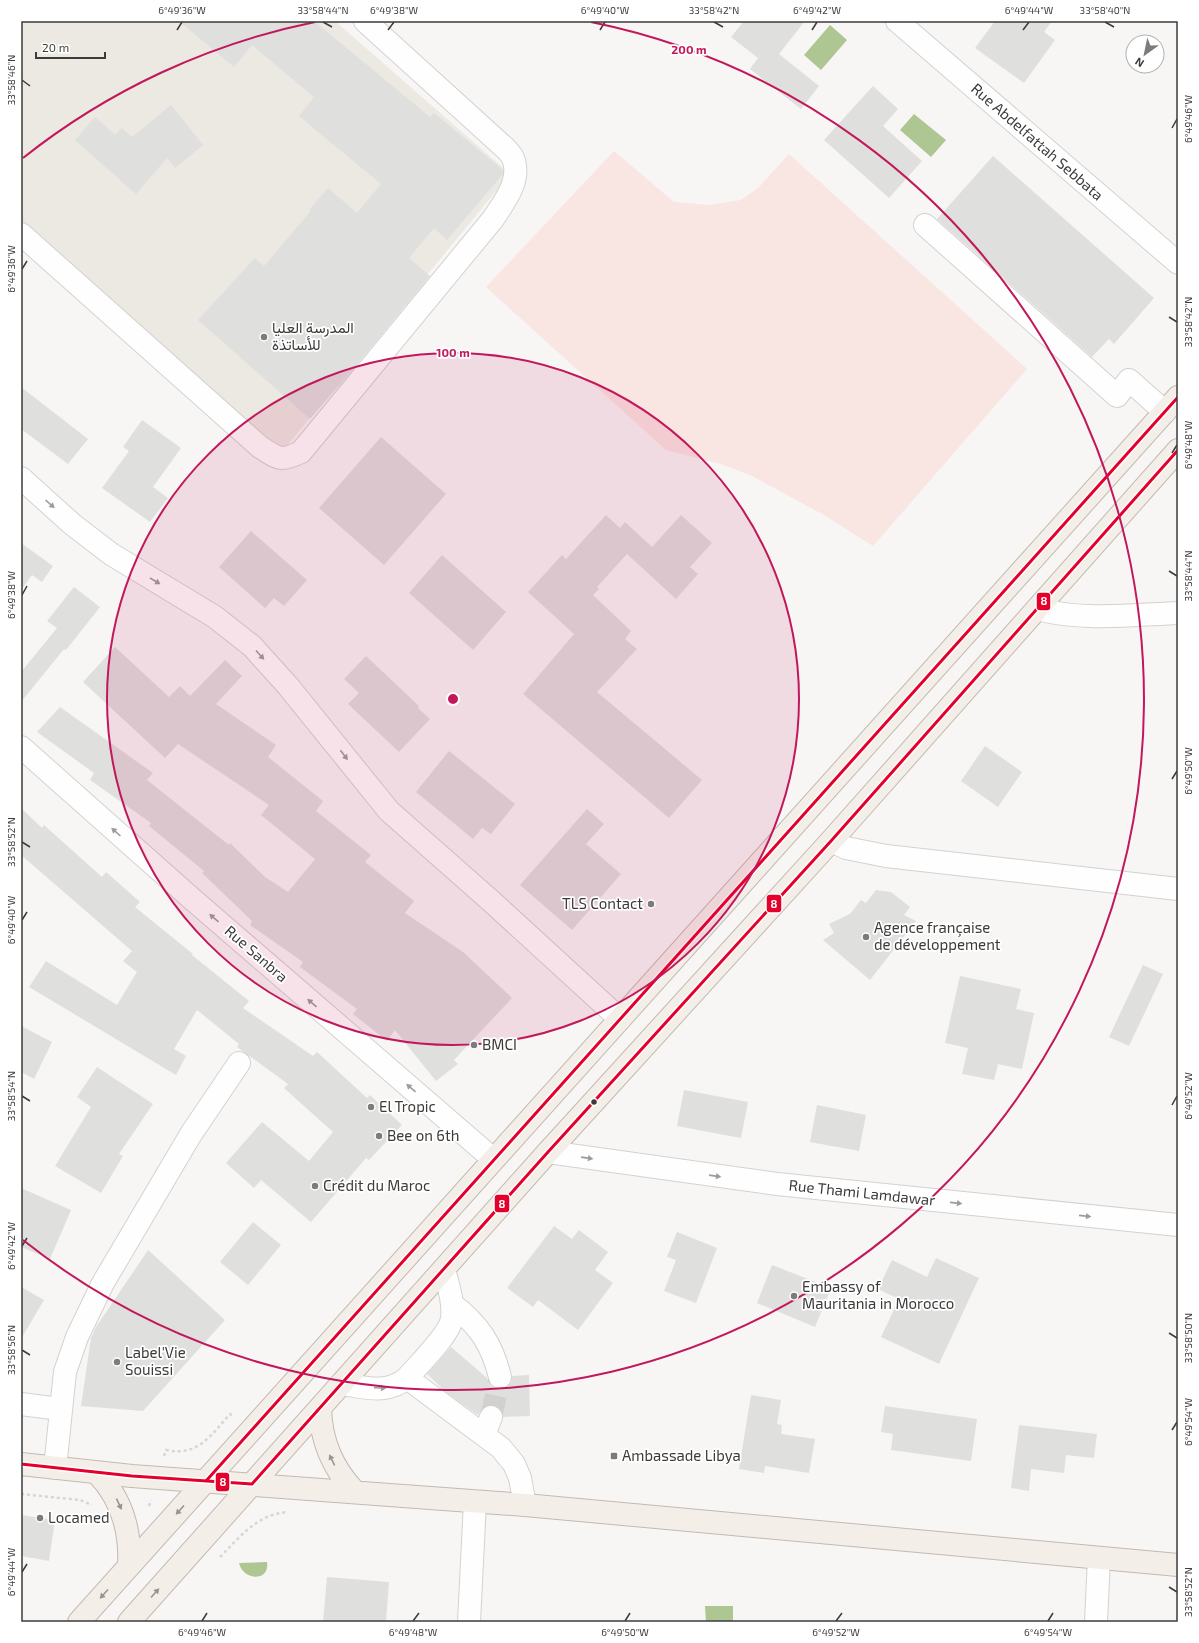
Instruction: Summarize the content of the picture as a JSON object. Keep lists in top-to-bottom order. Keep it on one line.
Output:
{"streets":{"street":["Rue Abdelfattah Sebbata","Rue Sanbra","Rue Thami Lamdawar"]},"one_way":["Rue Thami Lamdawar"],"places":{"other":["المدرسة العليا للأساتذة","TLS Contact","Agence française de développement","BMCI","El Tropic","Bee on 6th","Crédit du Maroc","Embassy of Mauritania in Morocco","Label'Vie Souissi","Locamed"],"transit":["Ambassade Libya"]},"lines":["transit line 8"],"scale_bar":"20 m","north":"bottom left","coordinates":["6°49'36\"W","33°58'44\"N","6°49'38\"W","6°49'40\"W","33°58'42\"N","6°49'42\"W","6°49'44\"W","33°58'40\"N","33°58'46\"N","6°49'46\"W","6°49'48\"W","6°49'50\"W","33°58'52\"N","33°58'54\"N","6°49'52\"W","33°58'50\"N","33°58'56\"N","6°49'54\"W"],"rings":["200 m","100 m"]}
